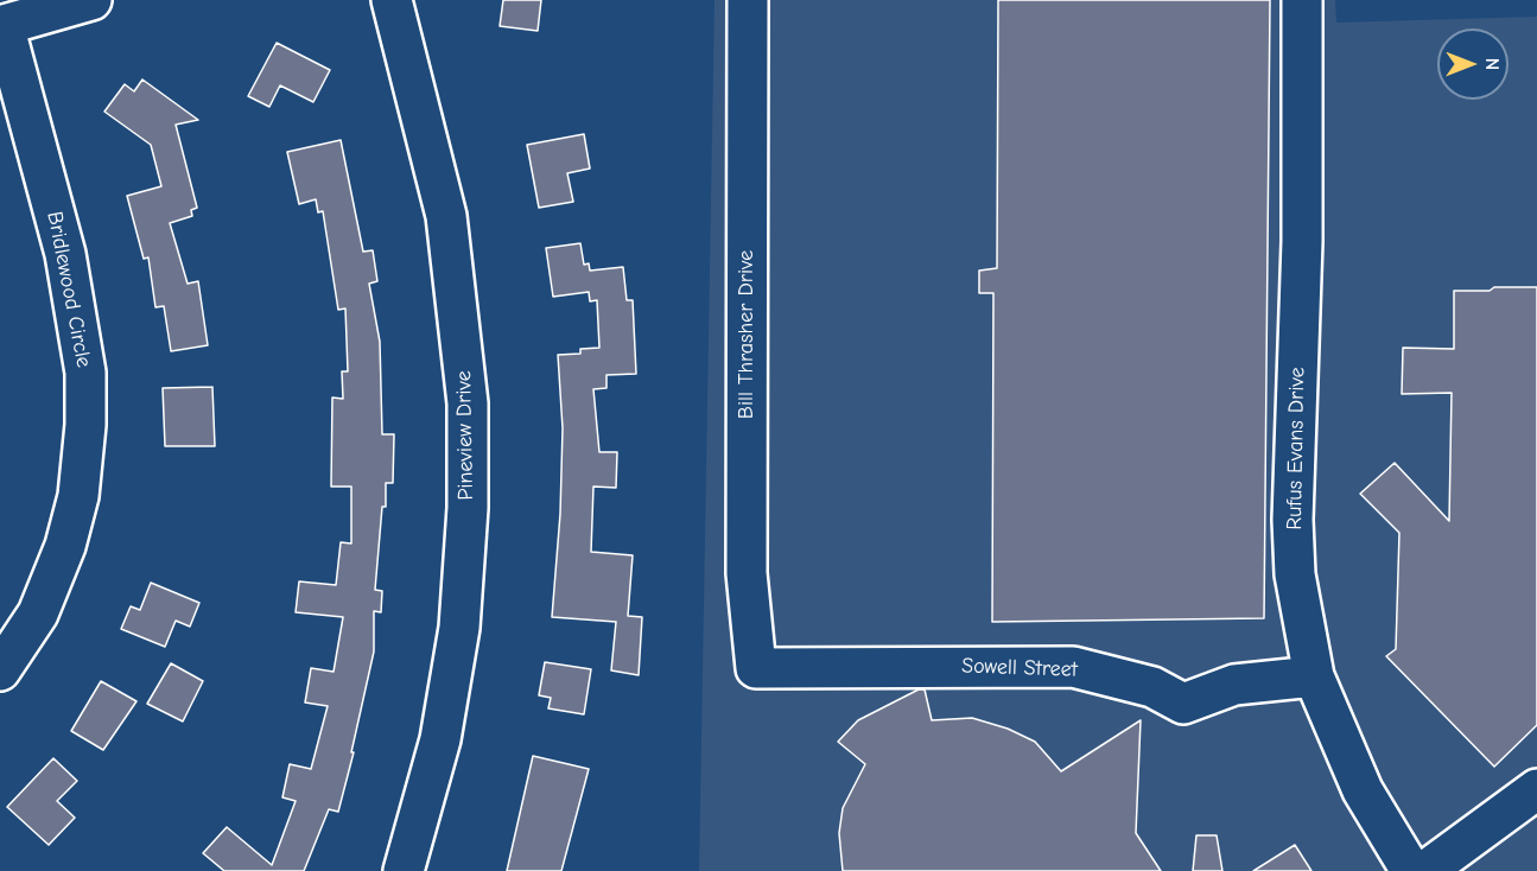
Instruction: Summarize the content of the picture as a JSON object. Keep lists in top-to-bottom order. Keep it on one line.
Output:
{"streets":{"street":["Bridlewood Circle","Bill Thrasher Drive","Pineview Drive","Rufus Evans Drive","Sowell Street"]},"crossings":[["Bill Thrasher Drive","Sowell Street"],["Rufus Evans Drive","Sowell Street"]],"north":"right"}
